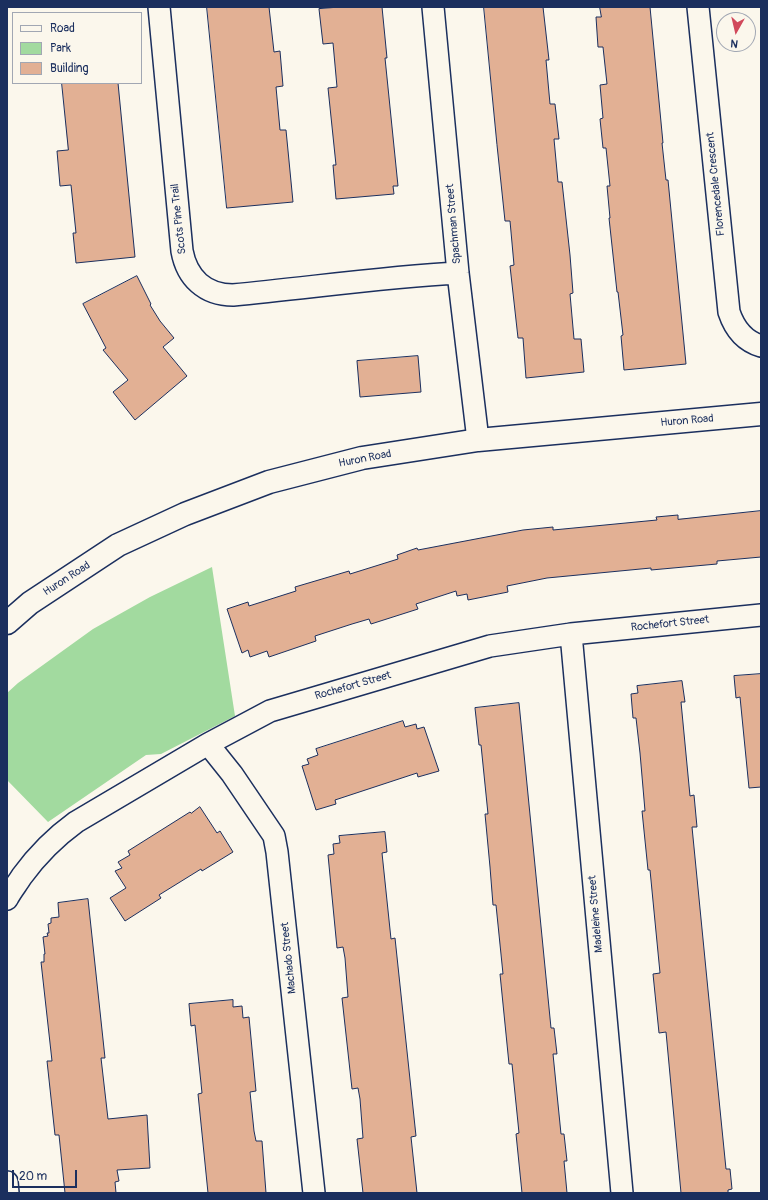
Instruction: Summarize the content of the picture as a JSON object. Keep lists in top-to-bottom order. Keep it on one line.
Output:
{"streets":{"main road":["Huron Road"],"street":["Florencedale Crescent","Scots Pine Trail","Spachman Street","Rochefort Street","Madeleine Street","Machado Street"]},"crossings":[["Scots Pine Trail","Spachman Street"],["Spachman Street","Huron Road"],["Rochefort Street","Madeleine Street"],["Rochefort Street","Machado Street"]],"legend":["Road","Park","Building"],"scale_bar":"20 m","north":"bottom"}
